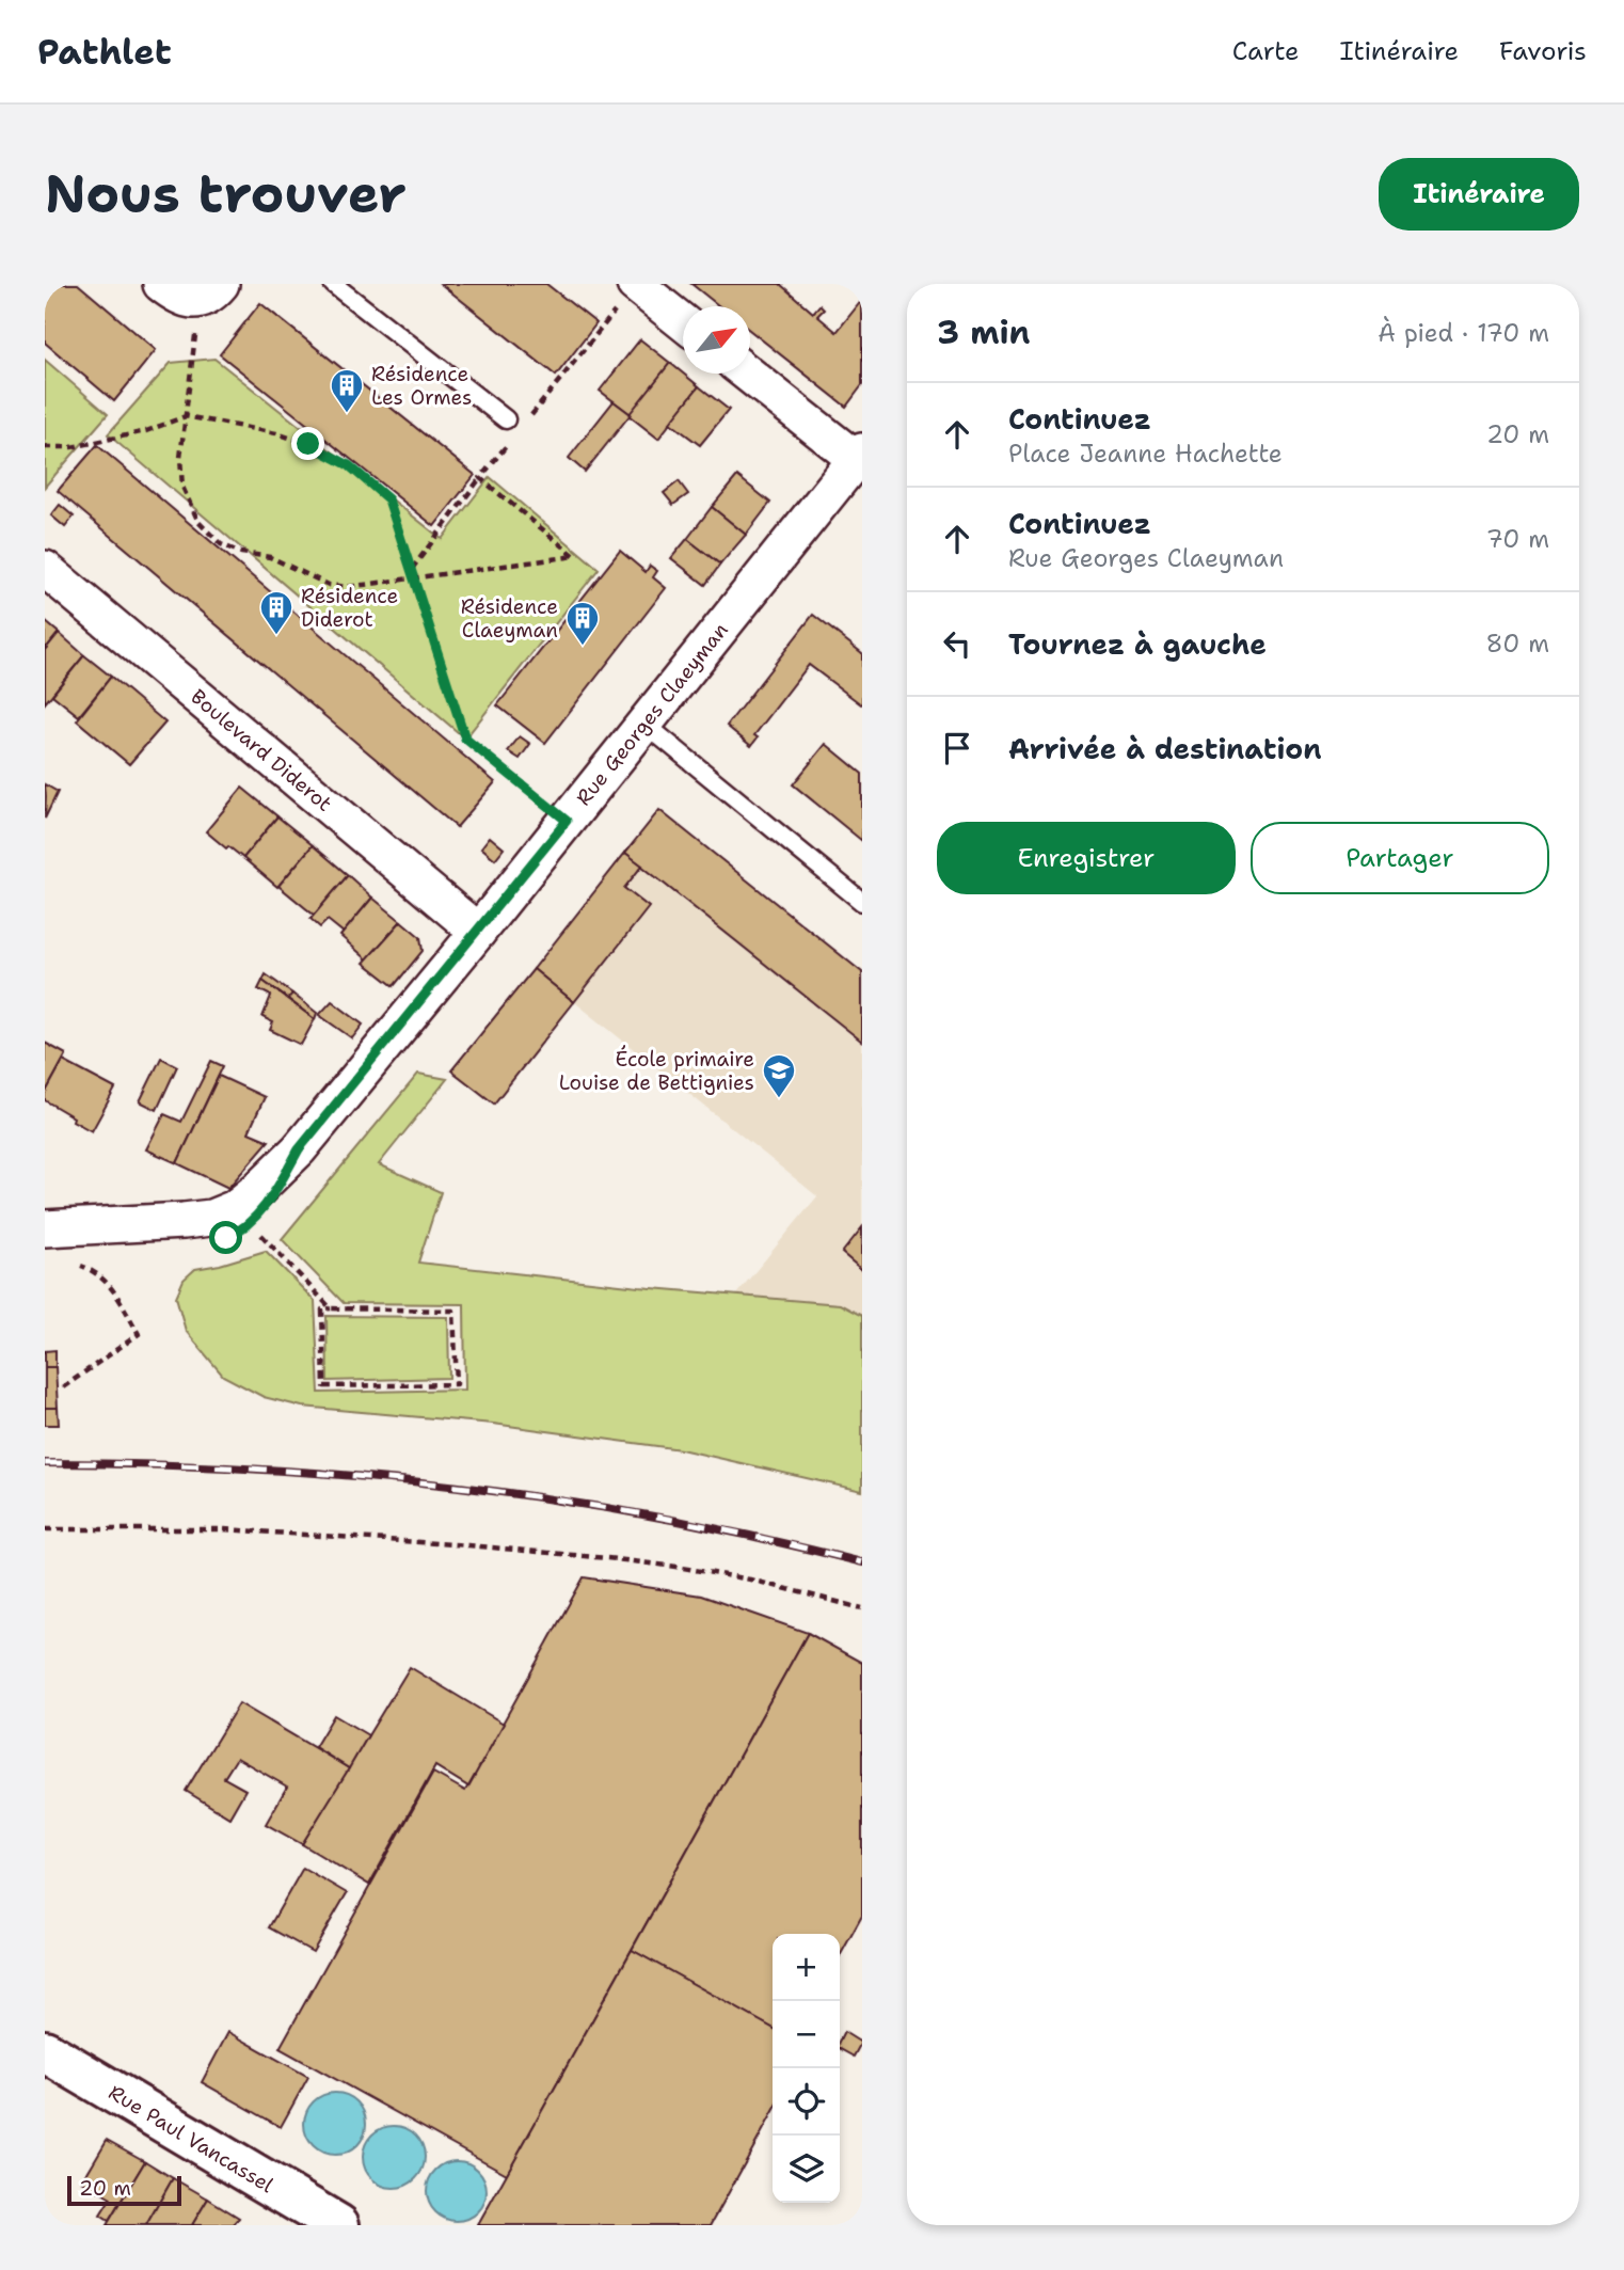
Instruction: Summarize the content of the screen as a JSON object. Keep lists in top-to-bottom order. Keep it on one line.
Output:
{"streets":{"street":["Rue Georges Claeyman","Boulevard Diderot","Rue Paul Vancassel"]},"crossings":[["Rue Georges Claeyman","Boulevard Diderot"]],"places":{"building":["Résidence Les Ormes","Résidence Diderot","Résidence Claeyman"],"school or university":["École primaire Louise de Bettignies"]},"scale_bar":"20 m","north":"top right","page":{"header":"Pathlet","nav":["Carte","Itinéraire","Favoris"],"buttons":["Itinéraire",["Enregistrer","Partager"]],"title":"Nous trouver","heading":["3 min","À pied · 170 m"],"list":[["Continuez","Place Jeanne Hachette","20 m"],["Continuez","Rue Georges Claeyman","70 m"],["Tournez à gauche","80 m"],"Arrivée à destination"],"map_buttons":["+","−"],"scale":"20 m"}}
